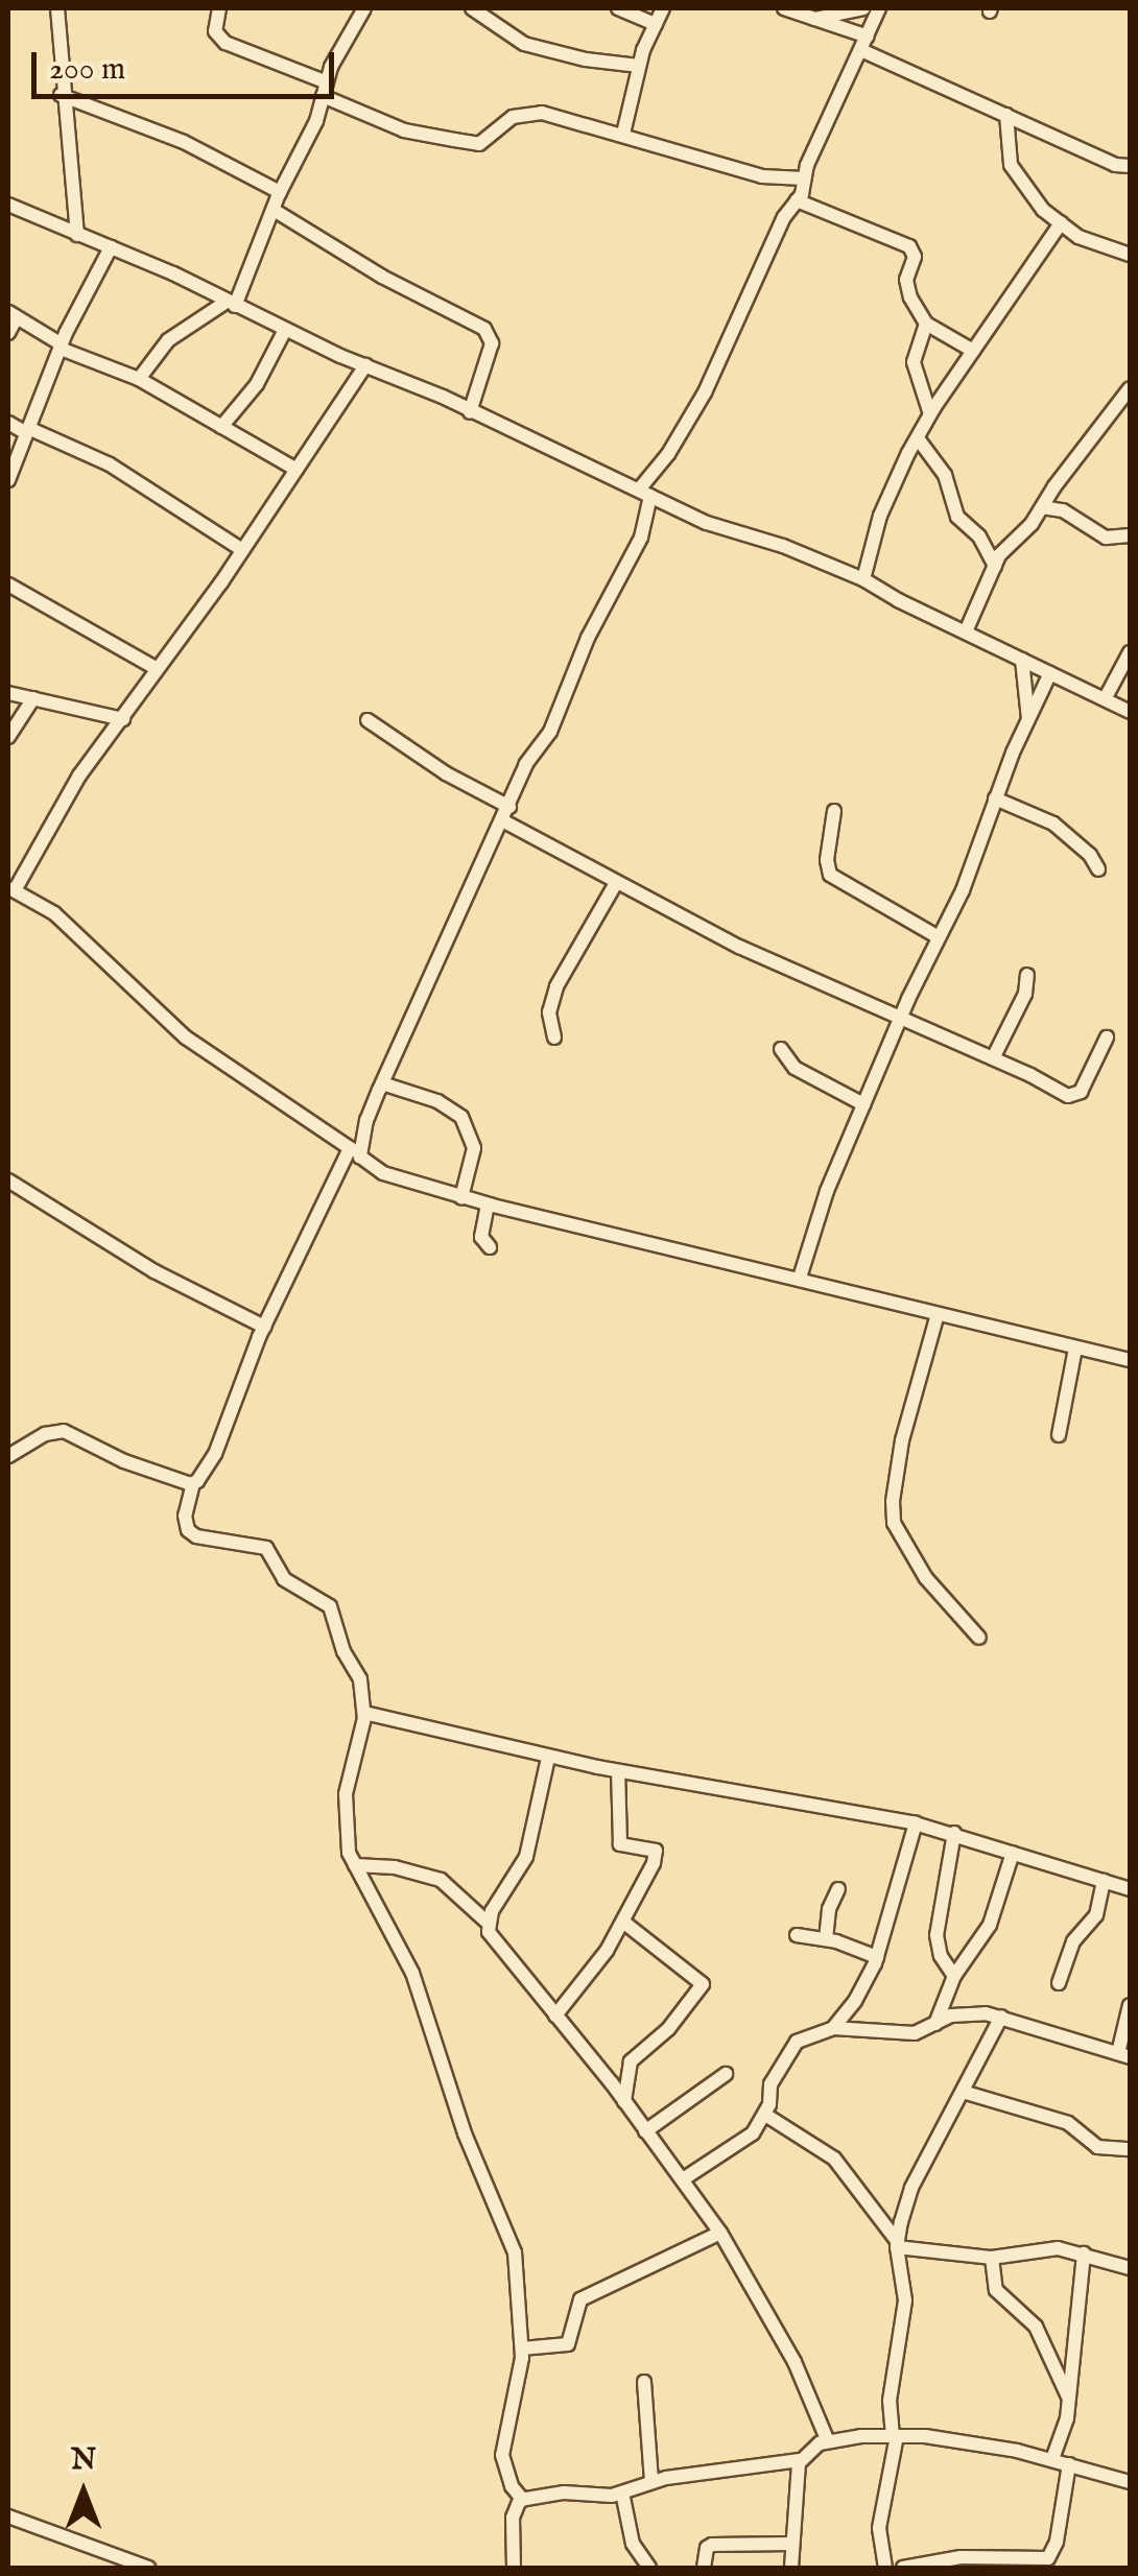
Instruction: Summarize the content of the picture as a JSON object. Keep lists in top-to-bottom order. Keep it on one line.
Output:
{"scale_bar":"200 m","north":"top"}
